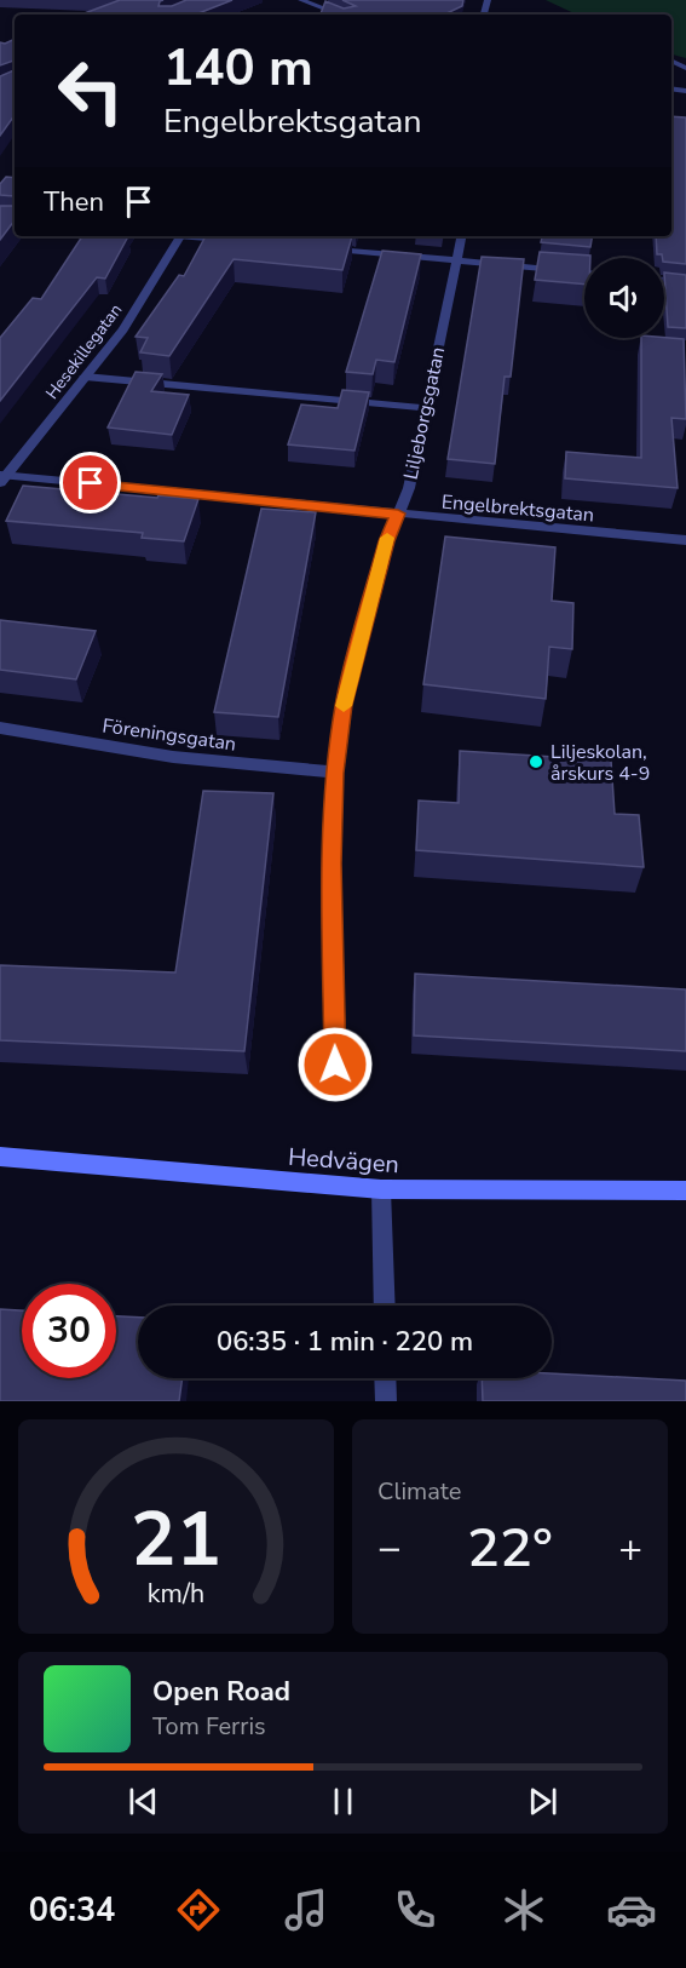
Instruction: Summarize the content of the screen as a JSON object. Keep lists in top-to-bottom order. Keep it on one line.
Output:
{"streets":{"main road":["Hedvägen"],"street":["Hesekillegatan","Liljeborgsgatan","Engelbrektsgatan","Föreningsgatan"]},"crossings":[["Hesekillegatan","Engelbrektsgatan"],["Liljeborgsgatan","Engelbrektsgatan"],["Liljeborgsgatan","Föreningsgatan"]],"places":["Liljeskolan, årskurs 4-9"],"page":{"turn":["140 m","Engelbrektsgatan"],"then":"Then","limit":"30","trip":"06:35 · 1 min · 220 m","tile":"Climate","heat":["−","22°","+"],"song":["Open Road","Tom Ferris"],"tabs":"06:34","gauge":["21","km/h"]}}
